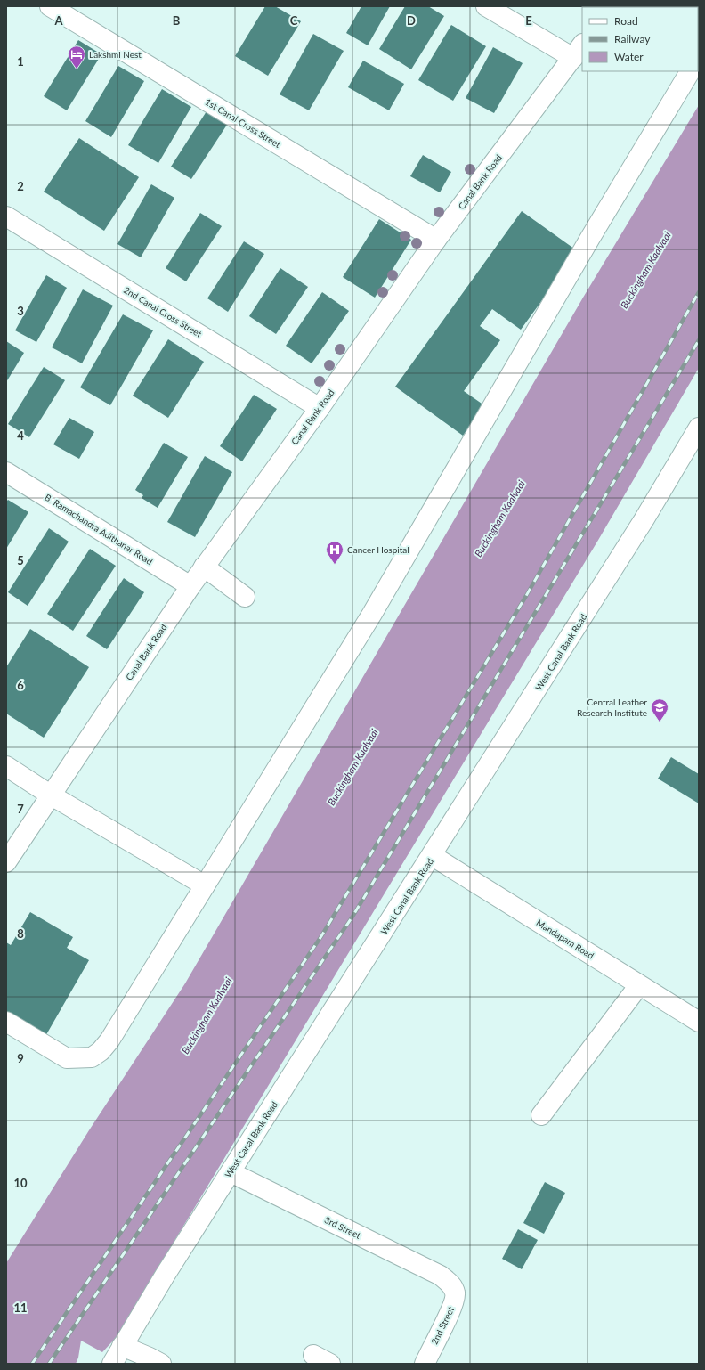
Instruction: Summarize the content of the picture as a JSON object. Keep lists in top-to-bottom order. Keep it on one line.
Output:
{"streets":{"street":["1st Canal Cross Street","Canal Bank Road","2nd Canal Cross Street","B. Ramachandra Adithanar Road","West Canal Bank Road","Mandapam Road","3rd Street","2nd Street"]},"crossings":[["1st Canal Cross Street","Canal Bank Road"],["Canal Bank Road","2nd Canal Cross Street"],["Canal Bank Road","B. Ramachandra Adithanar Road"],["West Canal Bank Road","Mandapam Road"],["West Canal Bank Road","3rd Street"],["3rd Street","2nd Street"]],"water":["Buckingham Kaalvaai"],"places":{"hotel":["Lakshmi Nest"],"hospital":["Cancer Hospital"],"school or university":["Central Leather Research Institute"]},"legend":["Road","Railway","Water"],"grid":{"columns":["A","B","C","D","E"],"rows":["1","2","3","4","5","6","7","8","9","10","11"]}}
